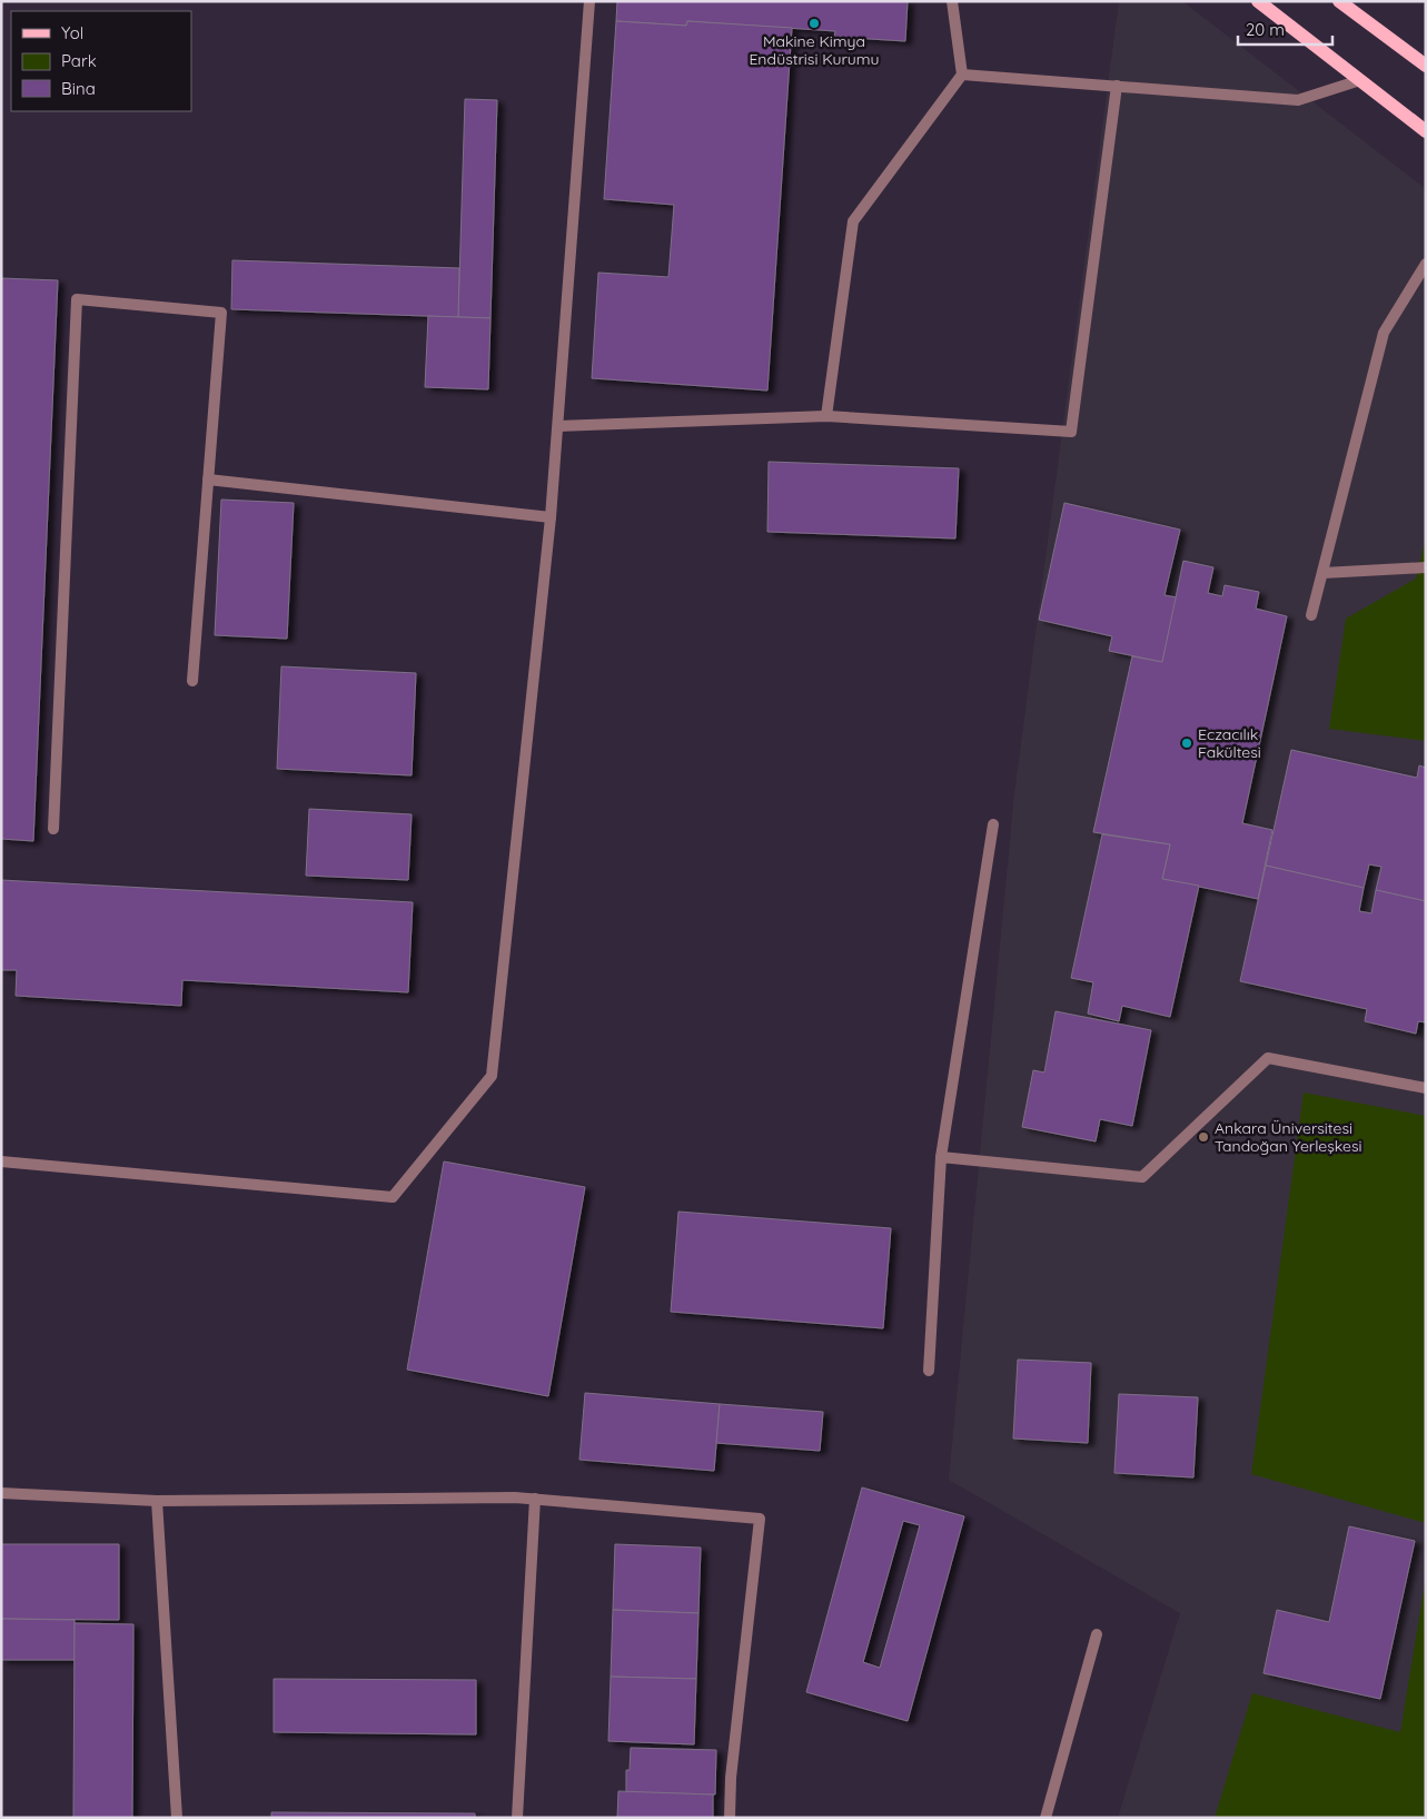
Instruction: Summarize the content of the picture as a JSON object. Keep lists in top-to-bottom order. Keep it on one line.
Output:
{"places":["Makine Kimya Endüstrisi Kurumu","Eczacılık Fakültesi","Ankara Üniversitesi Tandoğan Yerleşkesi"],"legend":["Yol","Park","Bina"],"scale_bar":"20 m"}
